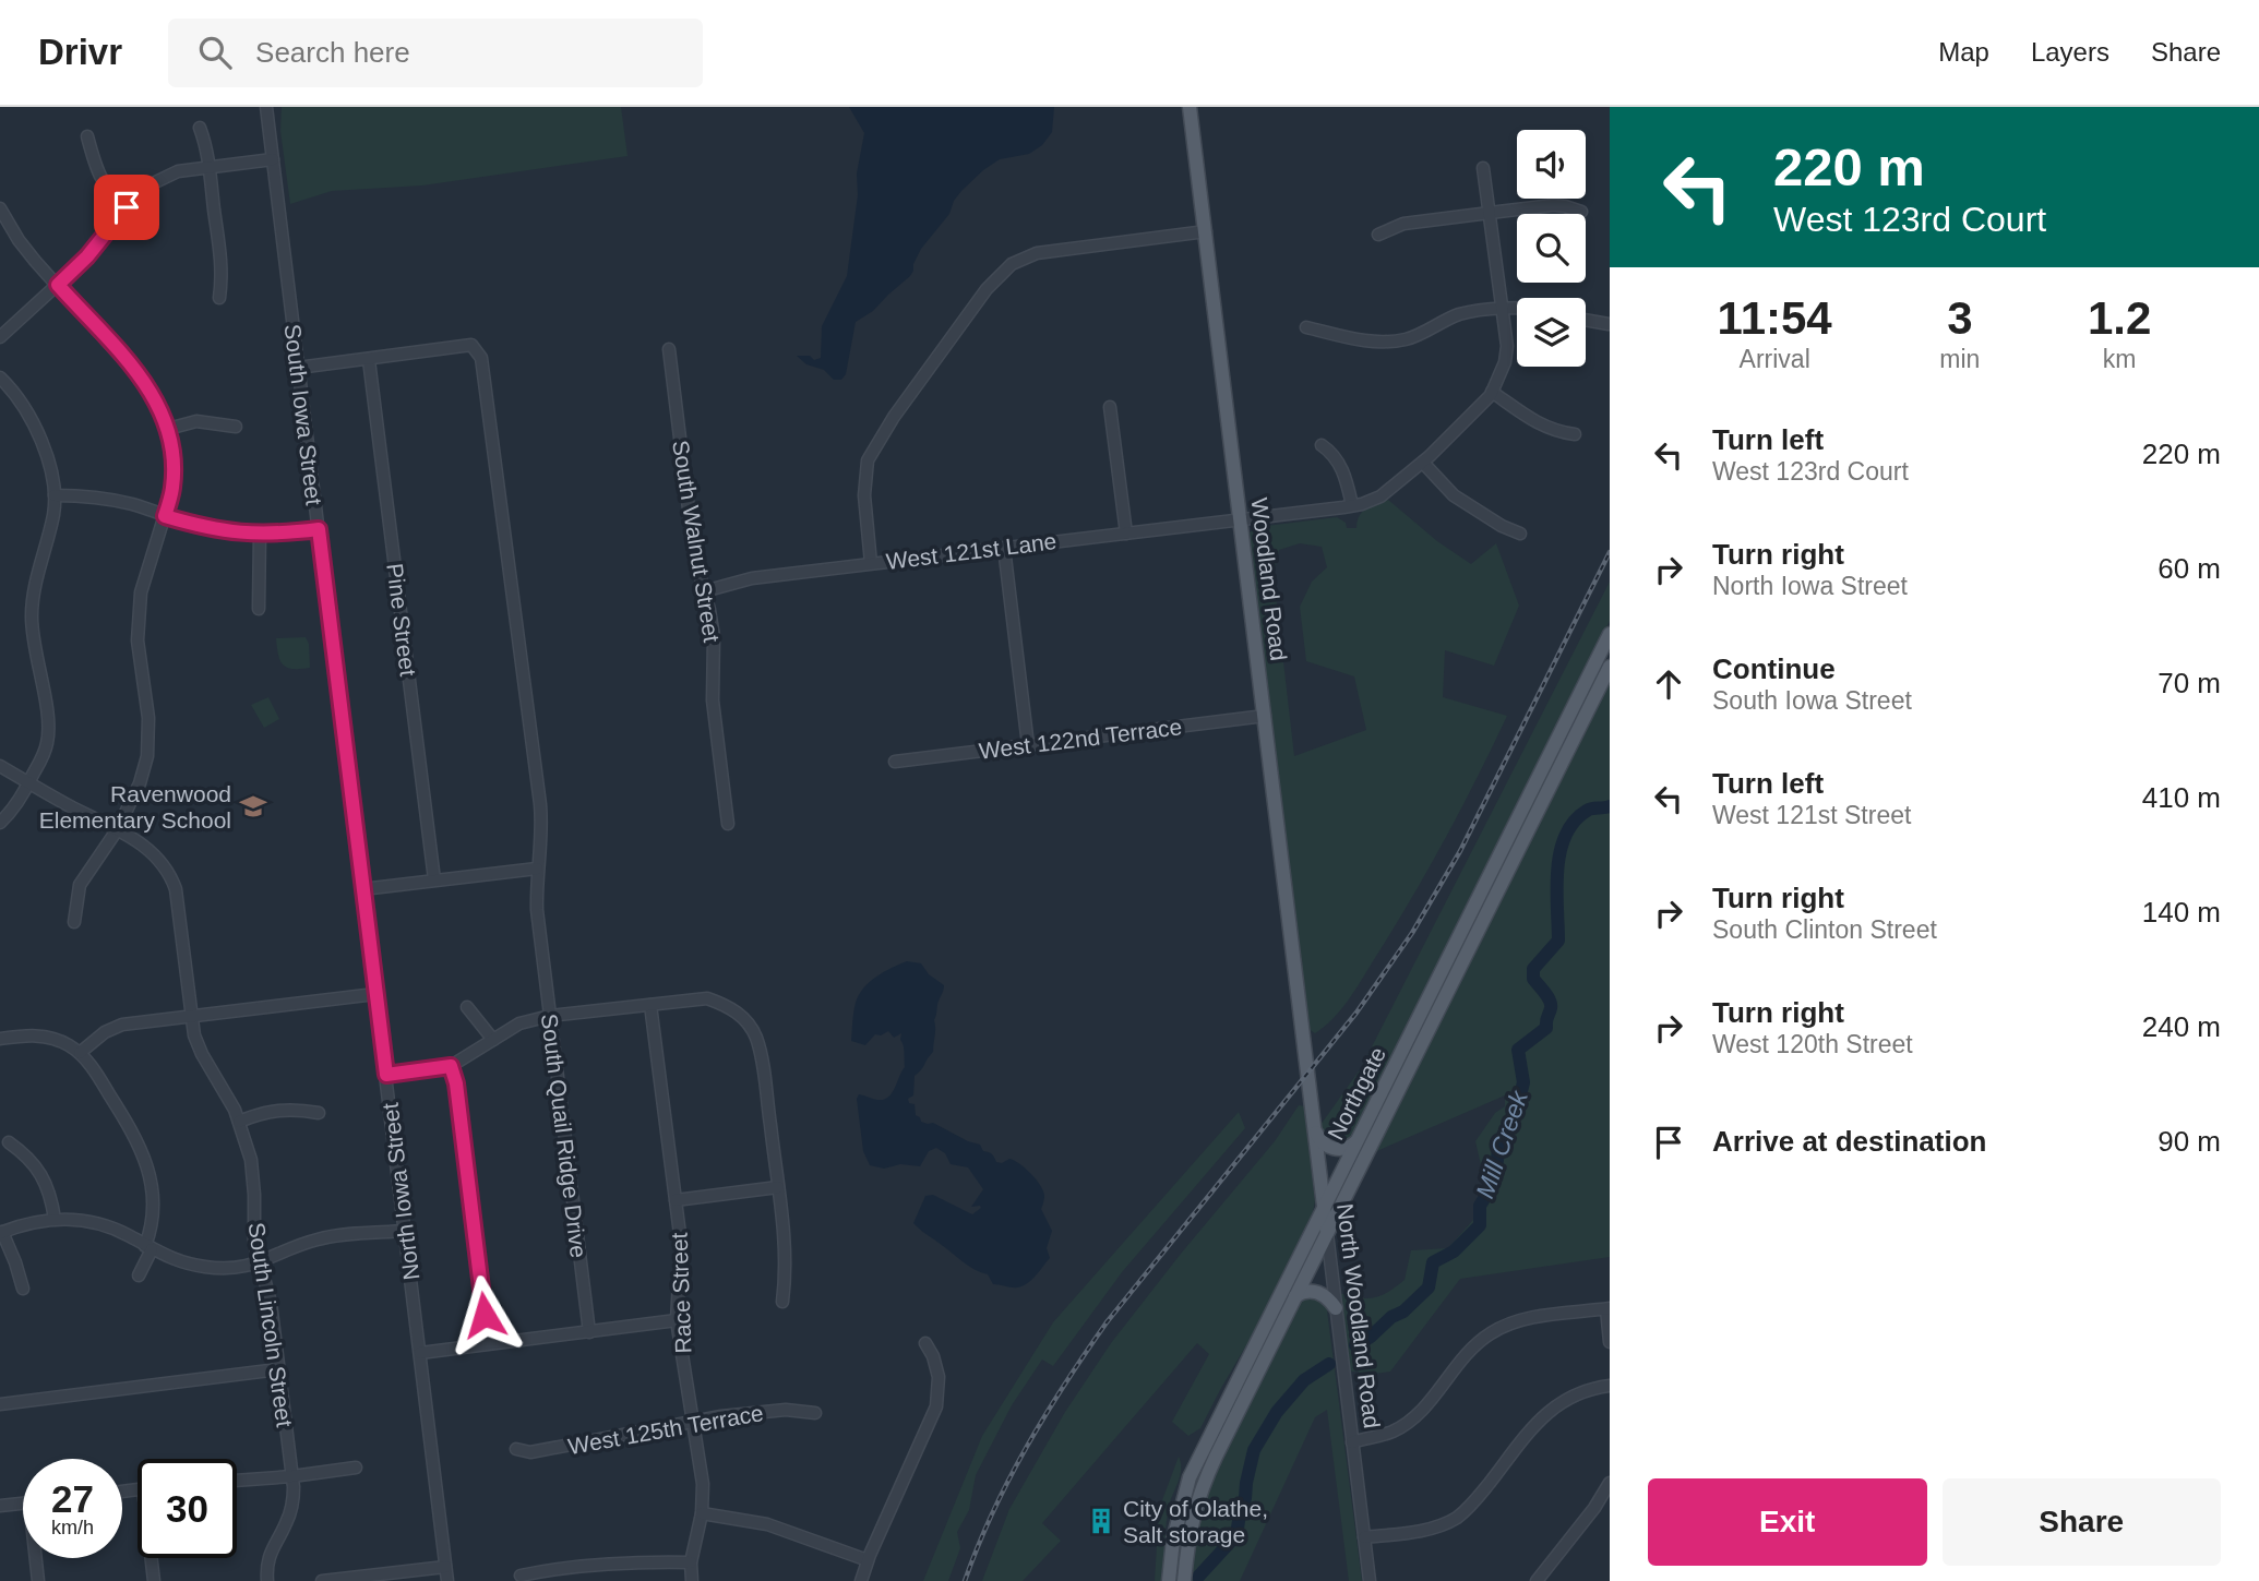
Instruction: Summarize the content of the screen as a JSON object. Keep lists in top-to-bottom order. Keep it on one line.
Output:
{"streets":{"main road":["Woodland Road","Northgate","North Woodland Road"],"street":["South Iowa Street","South Walnut Street","West 121st Lane","Pine Street","West 122nd Terrace","South Quail Ridge Drive","North Iowa Street","Race Street","South Lincoln Street","West 125th Terrace"]},"crossings":[["South Iowa Street","North Iowa Street"],["South Walnut Street","West 121st Lane"],["West 121st Lane","Woodland Road"],["Woodland Road","West 122nd Terrace"],["Woodland Road","North Woodland Road"],["Pine Street","South Quail Ridge Drive"],["Northgate","North Woodland Road"],["Race Street","West 125th Terrace"]],"water":["Mill Creek"],"places":{"school or university":["Ravenwood Elementary School"],"building":["City of Olathe, Salt storage"]},"page":{"header":"Drivr","search":"Search here","nav":["Map","Layers","Share"],"turn":["220 m","West 123rd Court"],"eta":["11:54","Arrival","3","min","1.2","km"],"list":[{"name":"Turn left","note":"West 123rd Court","value":"220 m"},{"name":"Turn right","note":"North Iowa Street","value":"60 m"},{"name":"Continue","note":"South Iowa Street","value":"70 m"},{"name":"Turn left","note":"West 121st Street","value":"410 m"},{"name":"Turn right","note":"South Clinton Street","value":"140 m"},{"name":"Turn right","note":"West 120th Street","value":"240 m"},{"name":"Arrive at destination","value":"90 m"}],"speed":"27 km/h","limit":"30","buttons":["Exit","Share"]}}
